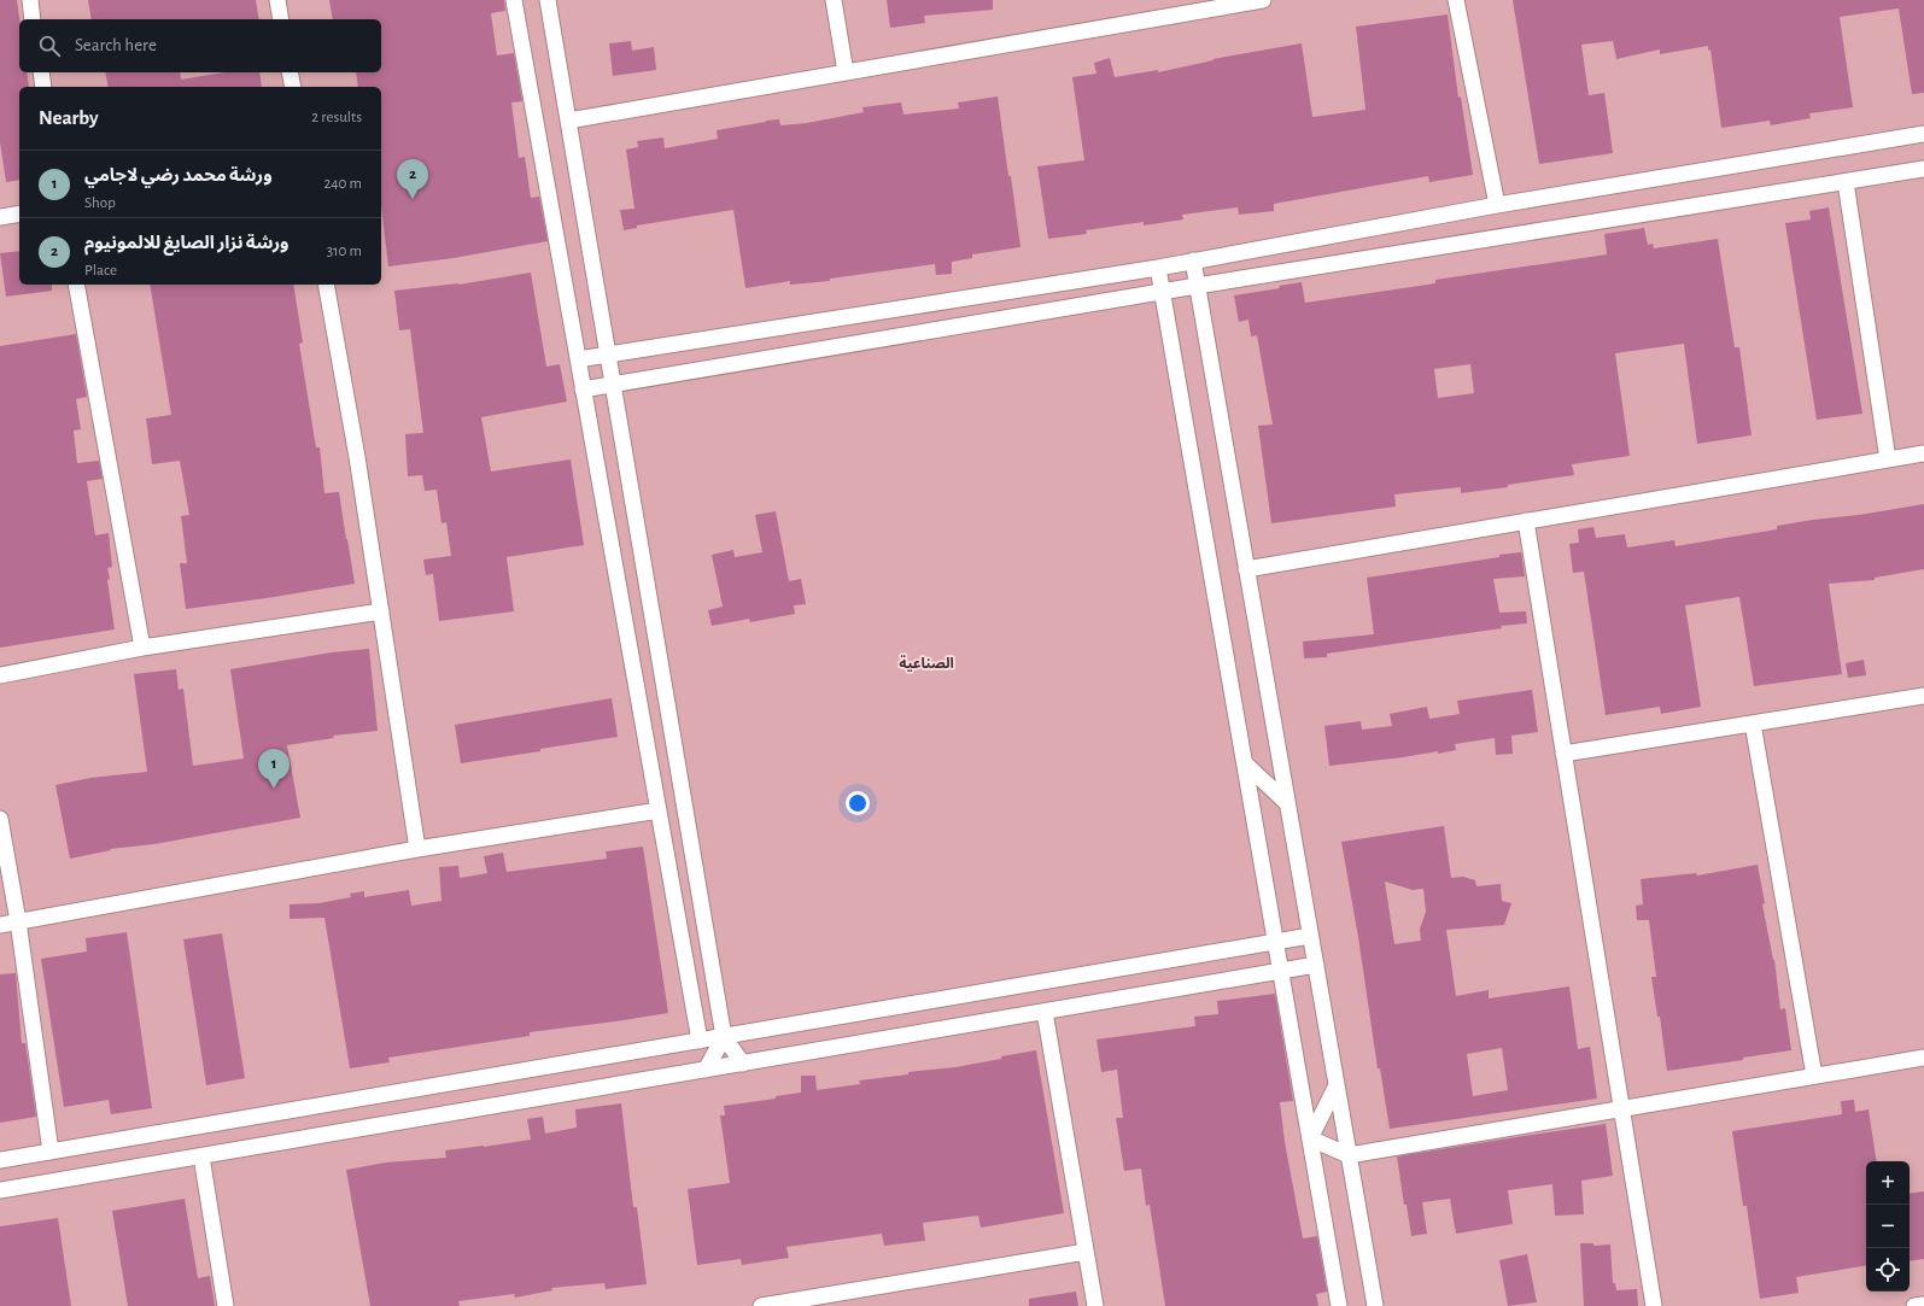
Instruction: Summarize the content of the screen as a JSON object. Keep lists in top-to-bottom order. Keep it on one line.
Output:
{"districts":["الصناعية"],"page":{"search":"Search here","heading":["Nearby","2 results"],"list":[{"mark":"1","name":"ورشة محمد رضي لاجامي","note":"Shop","value":"240 m"},{"mark":"2","name":"ورشة نزار الصايغ للالمونيوم","note":"Place","value":"310 m"}],"pins":["2","1"],"map_buttons":["+","−"]}}
